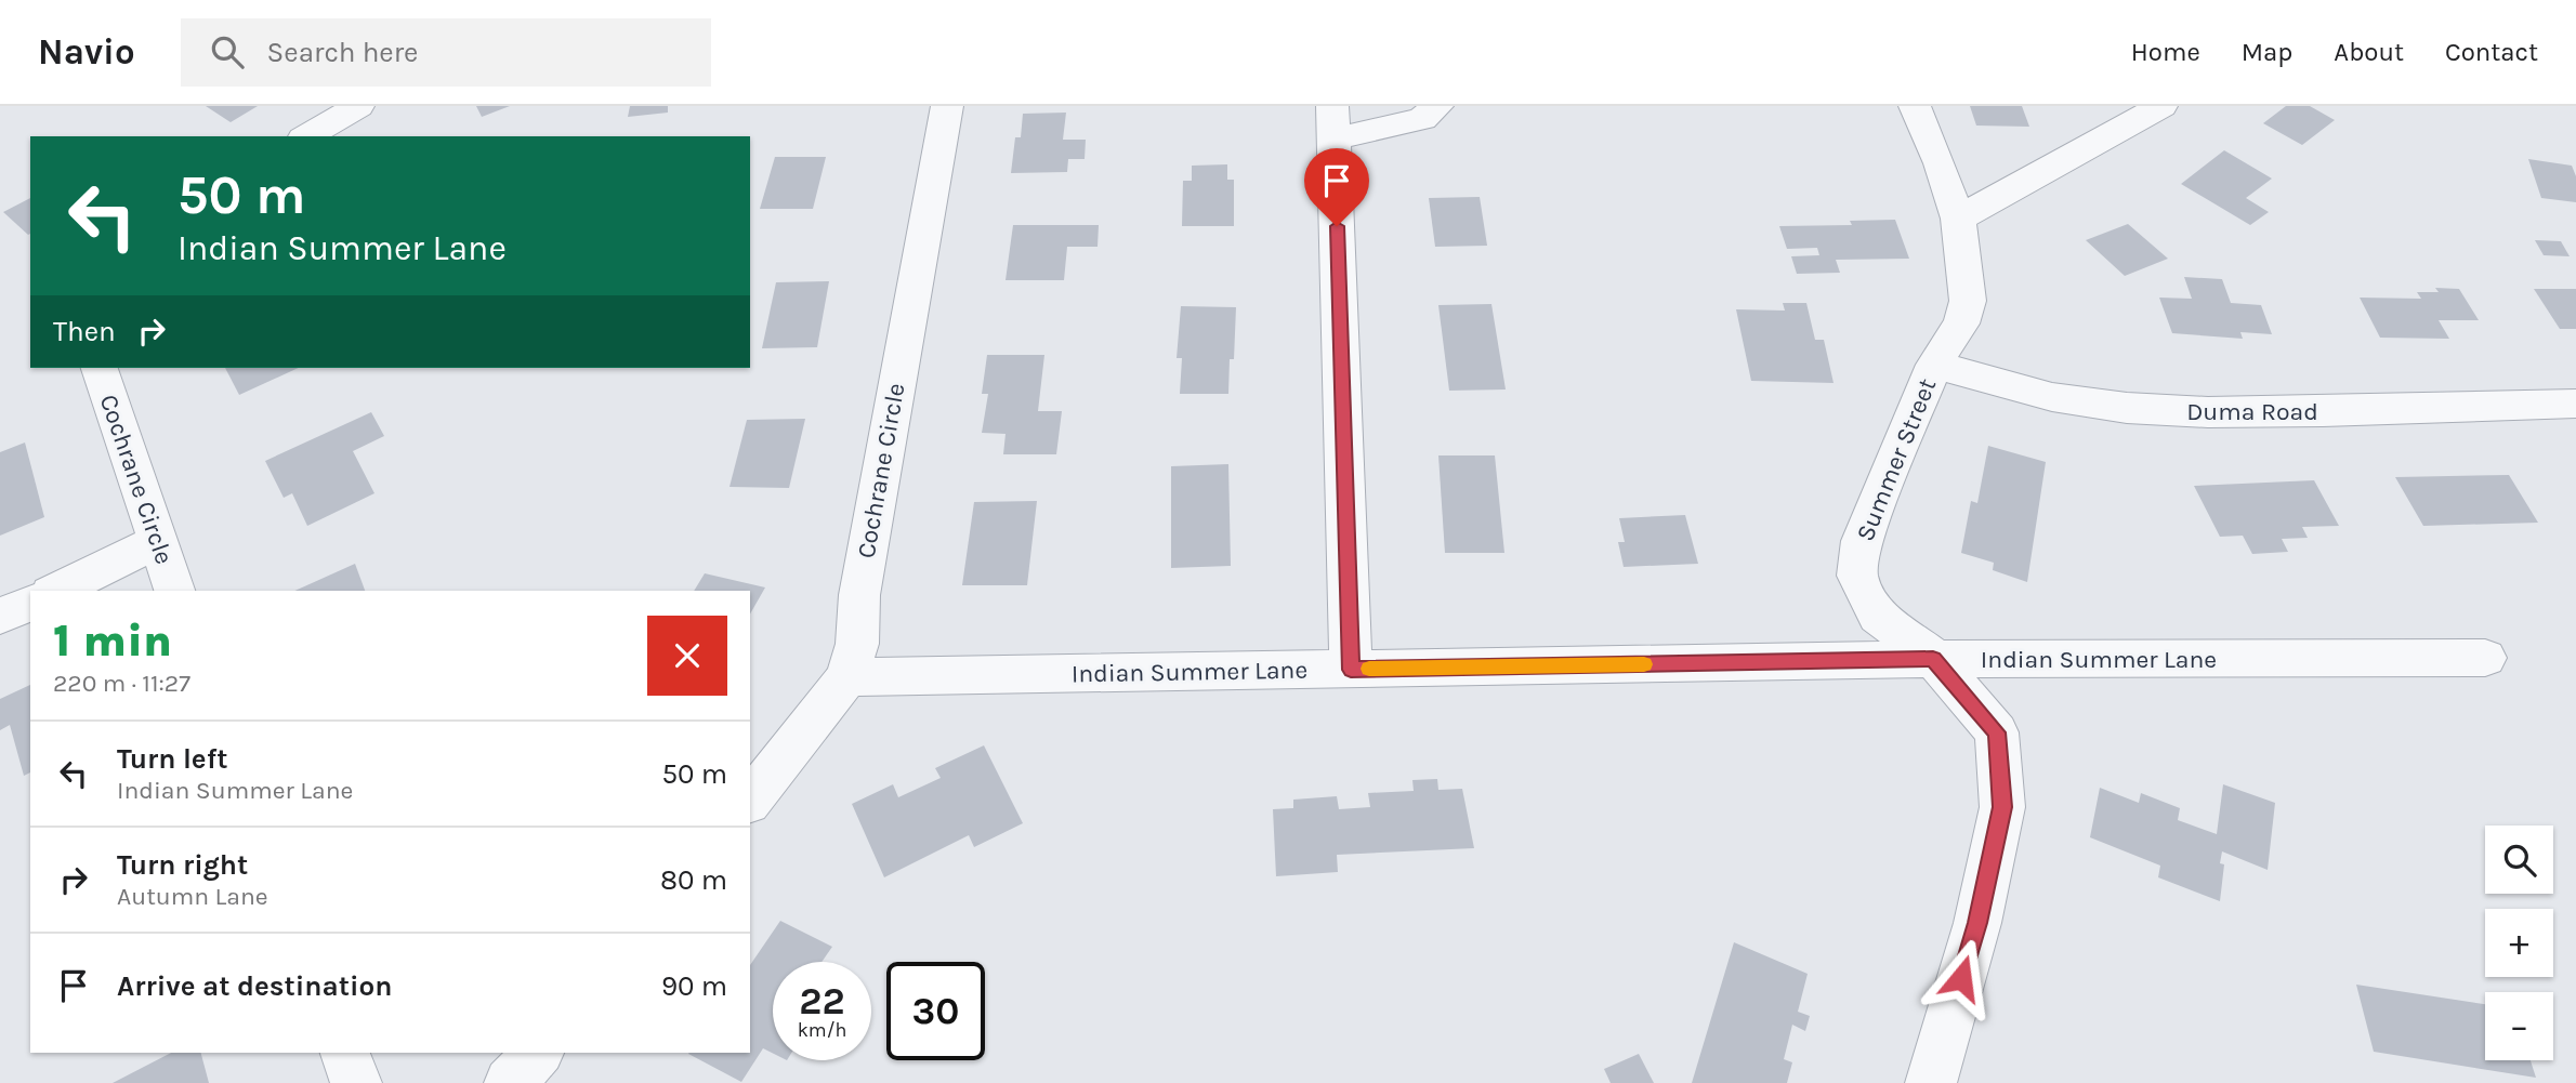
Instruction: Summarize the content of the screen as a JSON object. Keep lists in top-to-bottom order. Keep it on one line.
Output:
{"streets":{"street":["Duma Road","Summer Street","Cochrane Circle","Indian Summer Lane"]},"crossings":[["Duma Road","Summer Street"],["Summer Street","Indian Summer Lane"],["Cochrane Circle","Indian Summer Lane"]],"page":{"header":"Navio","search":"Search here","nav":["Home","Map","About","Contact"],"turn":["50 m","Indian Summer Lane"],"then":"Then","heading":["1 min","220 m · 11:27"],"list":[{"name":"Turn left","note":"Indian Summer Lane","value":"50 m"},{"name":"Turn right","note":"Autumn Lane","value":"80 m"},{"name":"Arrive at destination","value":"90 m"}],"map_buttons":["+","−"],"speed":"22 km/h","limit":"30"}}
